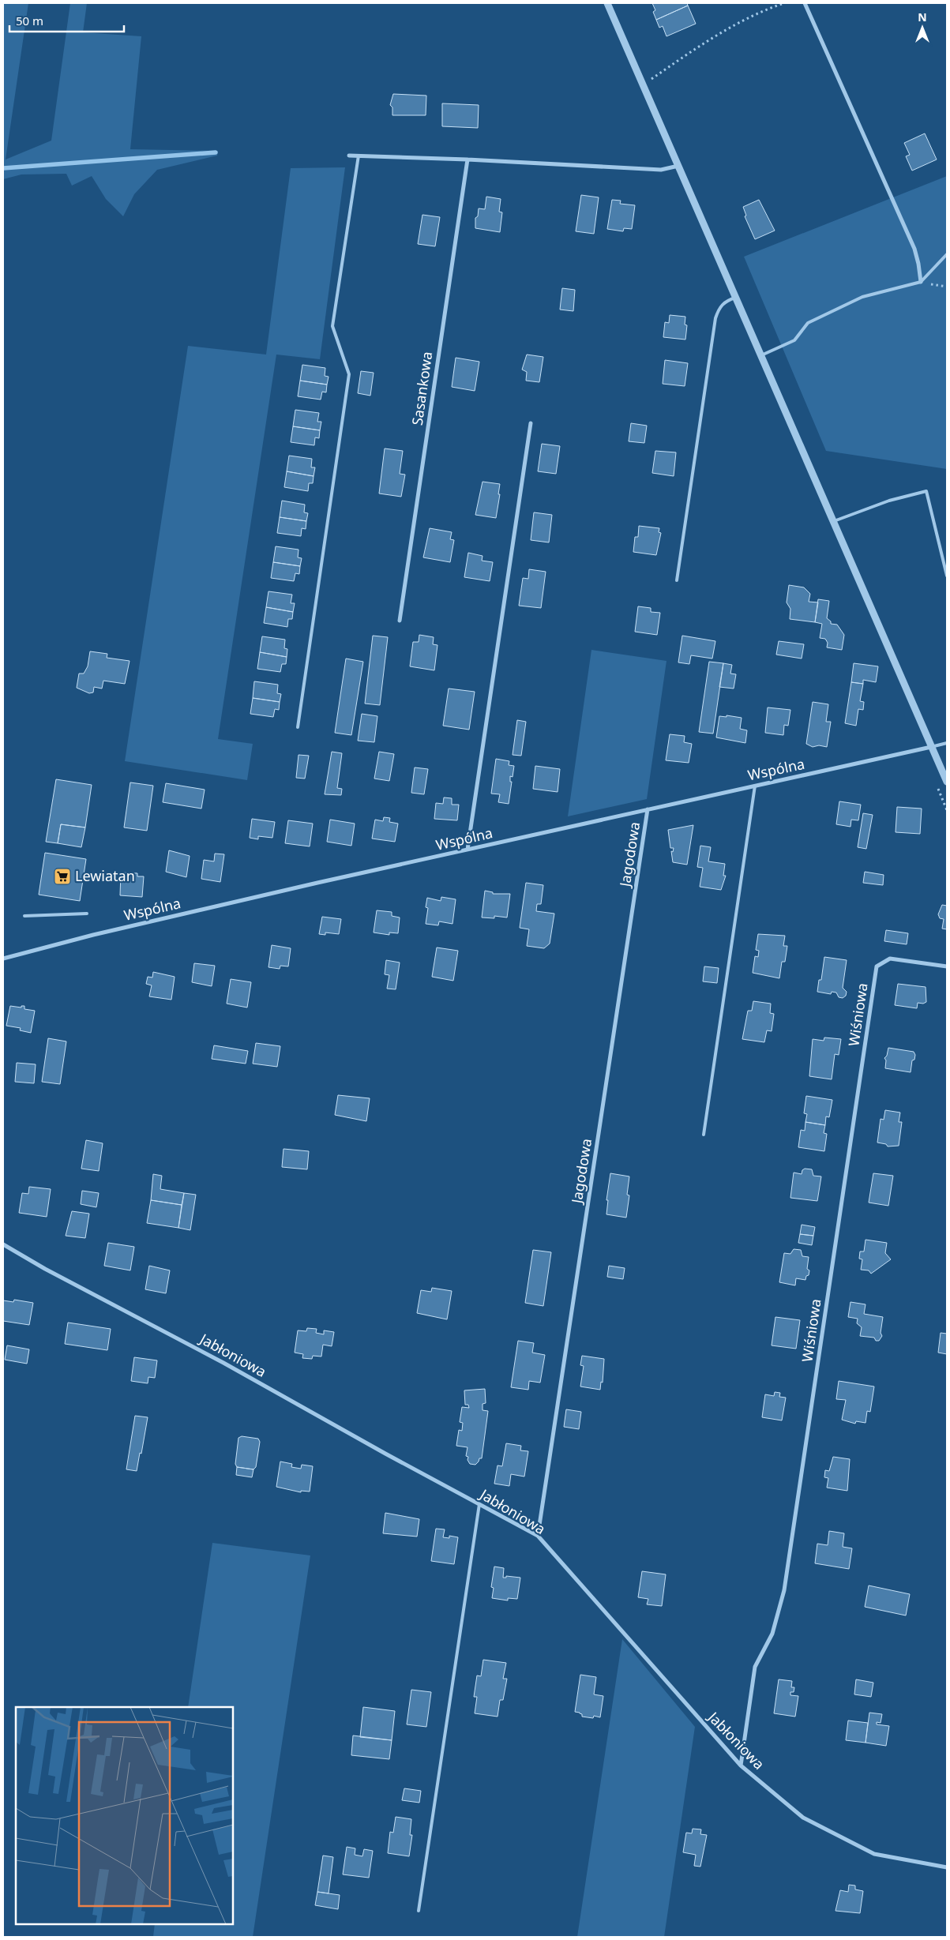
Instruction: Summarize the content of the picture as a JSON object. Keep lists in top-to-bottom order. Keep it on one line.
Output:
{"streets":{"street":["Sasankowa","Wspólna","Jagodowa","Wiśniowa","Jabłoniowa"]},"crossings":[["Wspólna","Jagodowa"],["Jagodowa","Jabłoniowa"],["Wiśniowa","Jabłoniowa"]],"places":{"supermarket":["Lewiatan"]},"scale_bar":"50 m","north":"top"}
